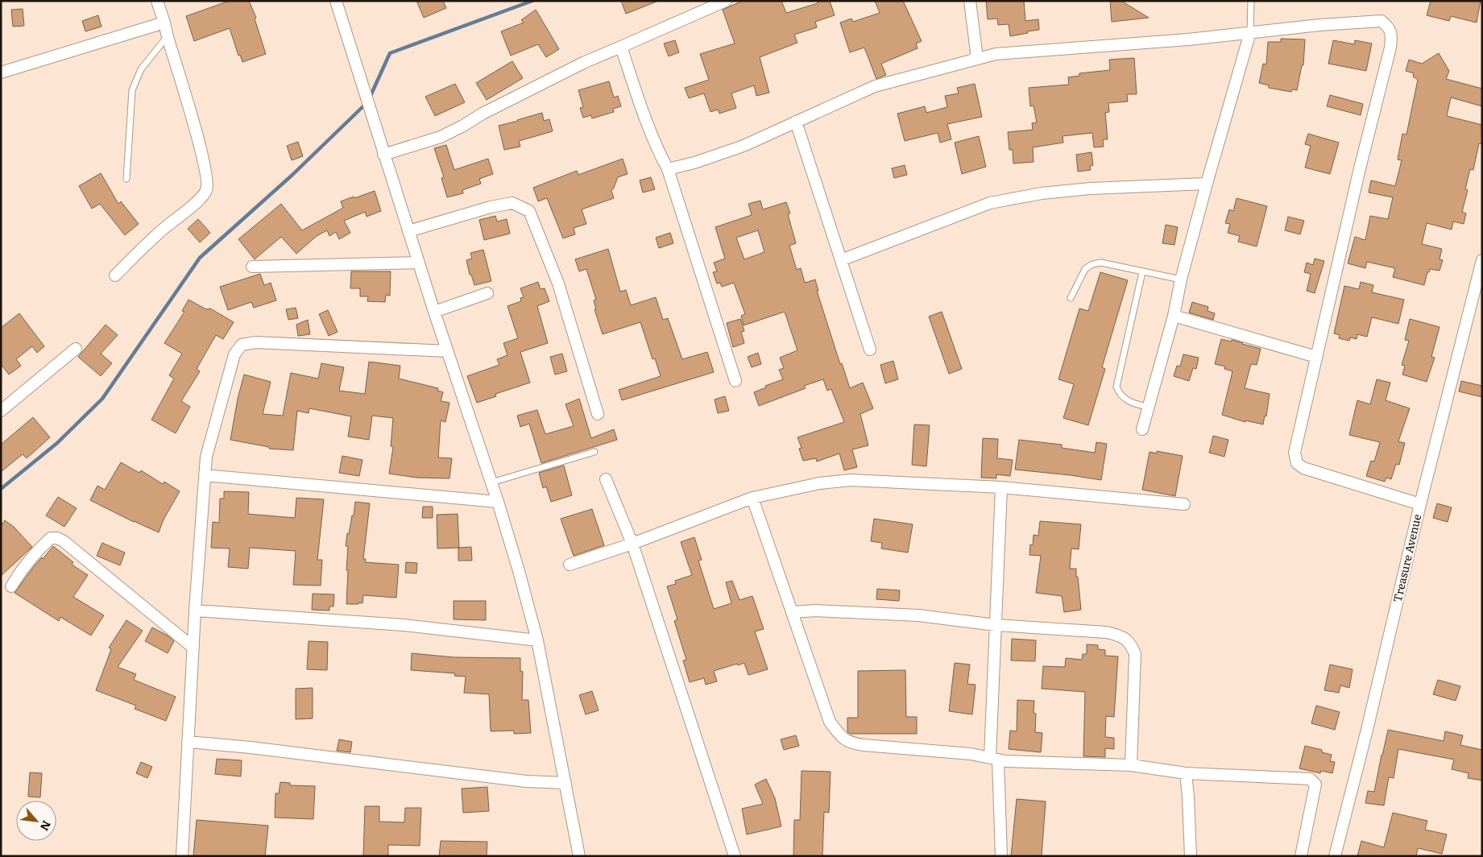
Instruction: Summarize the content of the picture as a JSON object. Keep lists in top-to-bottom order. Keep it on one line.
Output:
{"streets":{"street":["Treasure Avenue"]},"north":"bottom right"}
